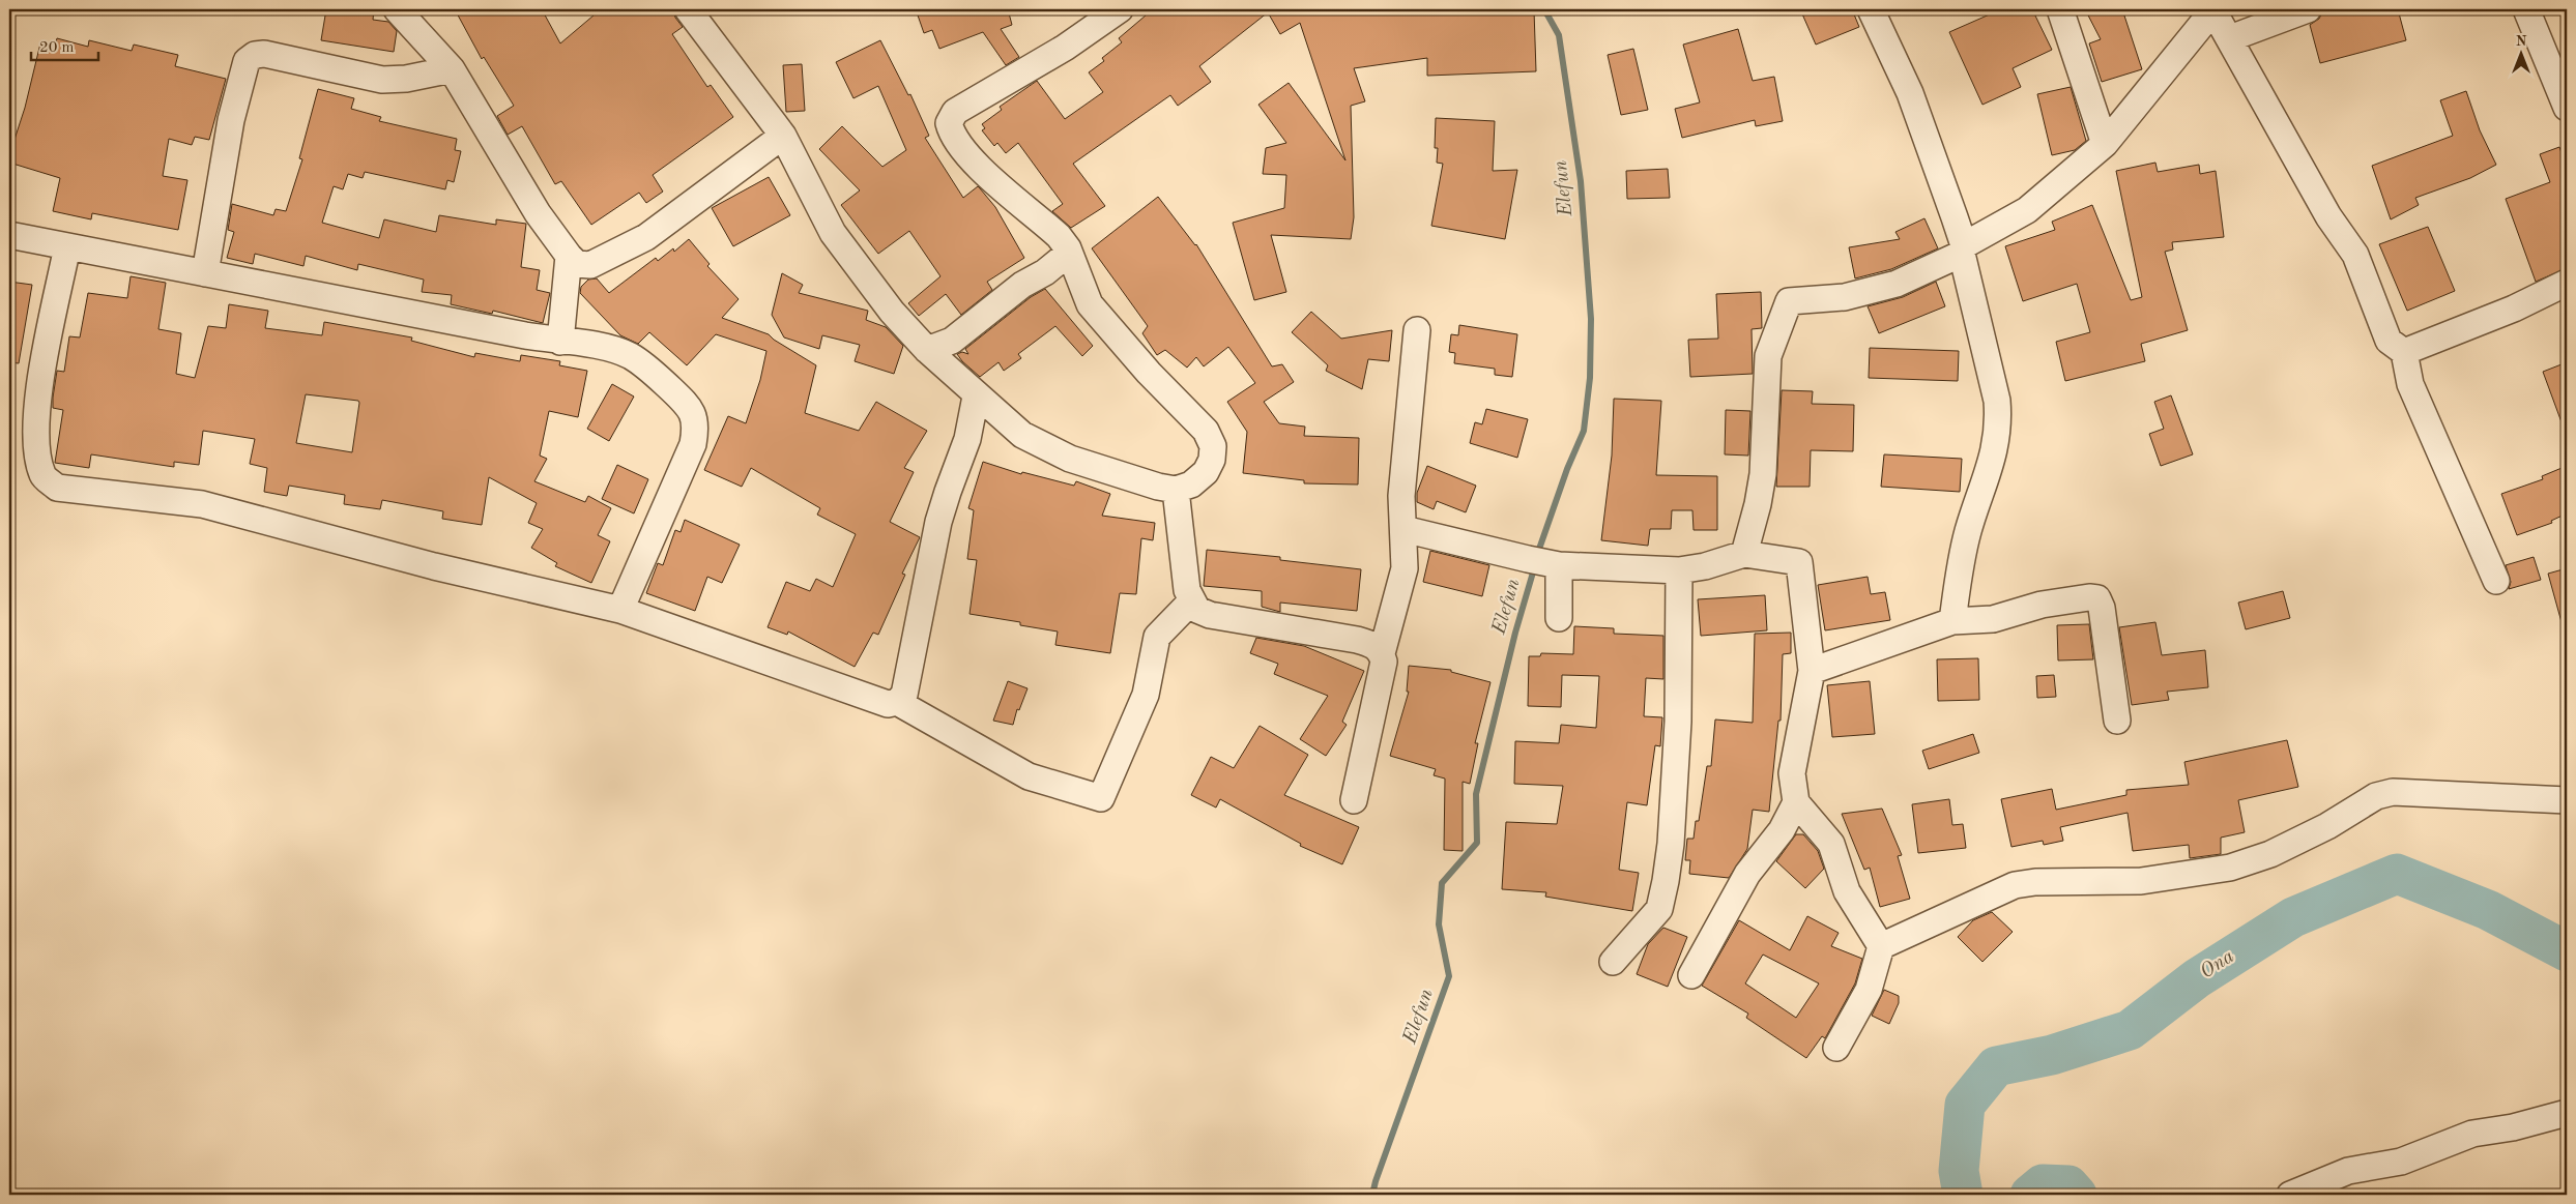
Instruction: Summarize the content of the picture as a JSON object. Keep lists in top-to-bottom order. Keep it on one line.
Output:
{"water":["Elefun","Ona"],"scale_bar":"20 m","north":"top"}
